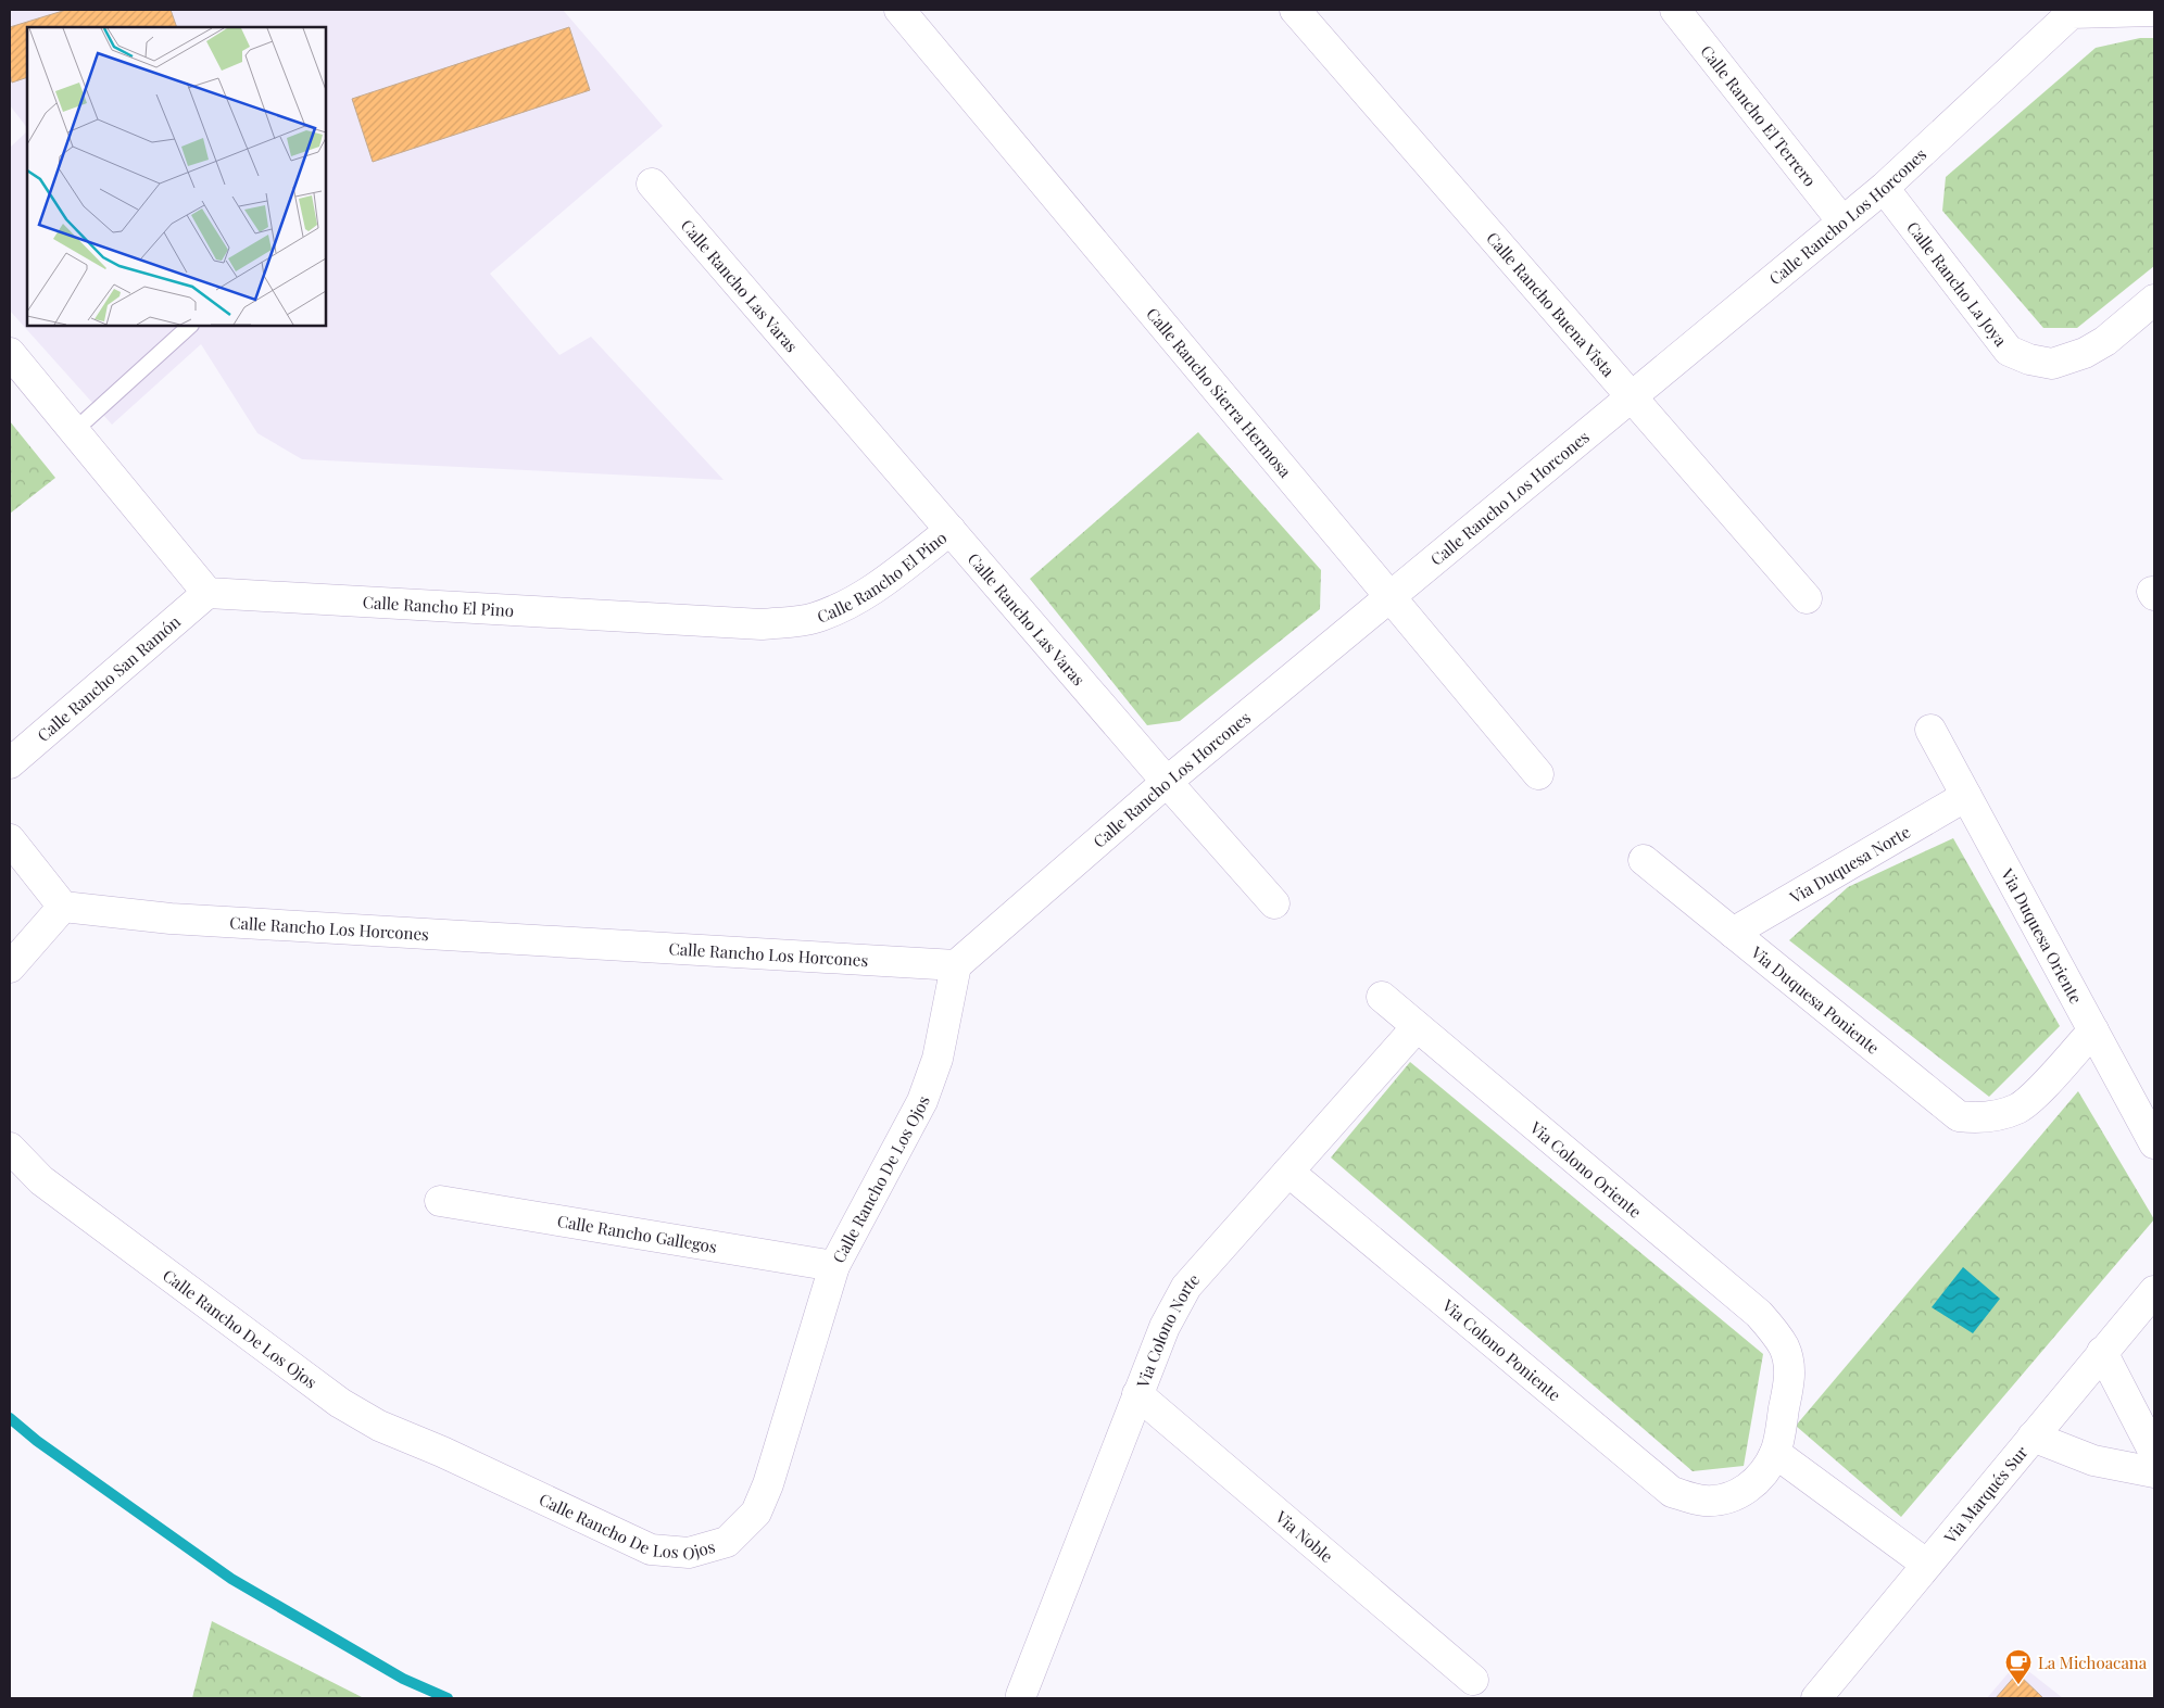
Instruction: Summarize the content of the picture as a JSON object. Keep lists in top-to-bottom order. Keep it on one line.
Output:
{"streets":{"street":["Calle Rancho El Terrero","Calle Rancho Los Horcones","Calle Rancho Las Varas","Calle Rancho La Joya","Calle Rancho Buena Vista","Calle Rancho Sierra Hermosa","Calle Rancho El Pino","Calle Rancho San Ramón","Via Duquesa Norte","Via Duquesa Oriente","Via Duquesa Poniente","Via Colono Oriente","Calle Rancho De Los Ojos","Calle Rancho Gallegos","Via Colono Norte","Via Colono Poniente","Via Marqués Sur","Via Noble"]},"crossings":[["Calle Rancho El Terrero","Calle Rancho Los Horcones"],["Calle Rancho Los Horcones","Calle Rancho Las Varas"],["Calle Rancho Los Horcones","Calle Rancho La Joya"],["Calle Rancho Los Horcones","Calle Rancho Buena Vista"],["Calle Rancho Los Horcones","Calle Rancho Sierra Hermosa"],["Calle Rancho Los Horcones","Calle Rancho De Los Ojos"],["Calle Rancho Las Varas","Calle Rancho El Pino"],["Calle Rancho El Pino","Calle Rancho San Ramón"],["Via Duquesa Norte","Via Duquesa Oriente"],["Via Duquesa Norte","Via Duquesa Poniente"],["Via Duquesa Oriente","Via Duquesa Poniente"],["Via Colono Oriente","Via Colono Norte"],["Via Colono Oriente","Via Colono Poniente"],["Calle Rancho De Los Ojos","Calle Rancho Gallegos"],["Via Colono Norte","Via Colono Poniente"],["Via Colono Norte","Via Noble"]],"places":{"cafe":["La Michoacana"]}}
